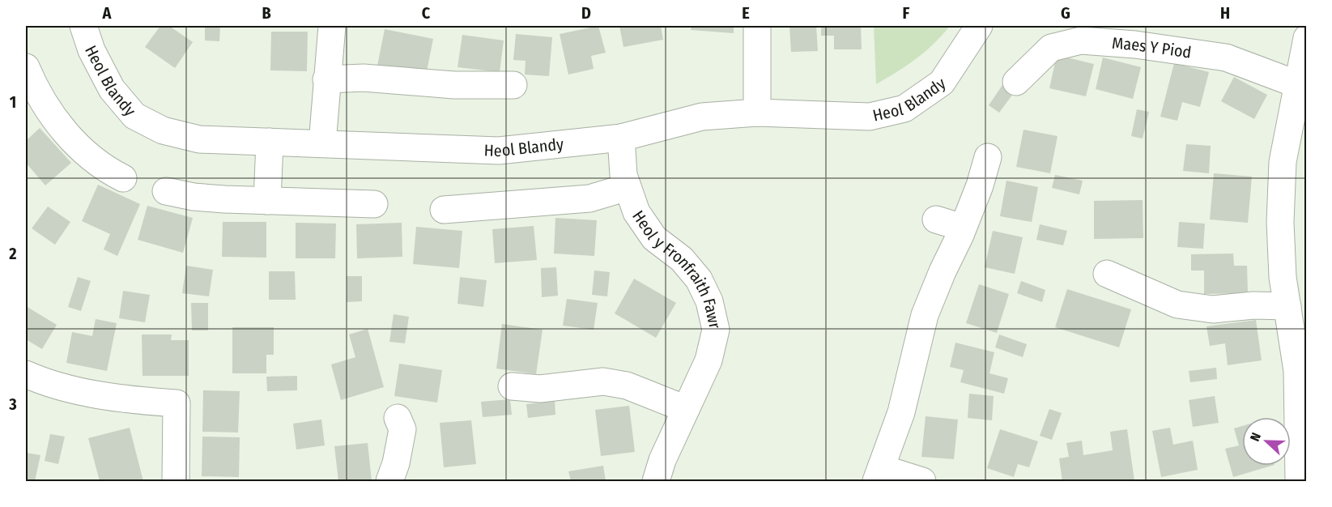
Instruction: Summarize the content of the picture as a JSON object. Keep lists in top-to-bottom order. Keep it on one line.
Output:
{"streets":{"street":["Maes Y Piod","Heol Blandy","Heol y Fronfraith Fawr"]},"crossings":[["Heol Blandy","Heol y Fronfraith Fawr"]],"north":"left","grid":{"columns":["A","B","C","D","E","F","G","H"],"rows":["1","2","3"]}}
